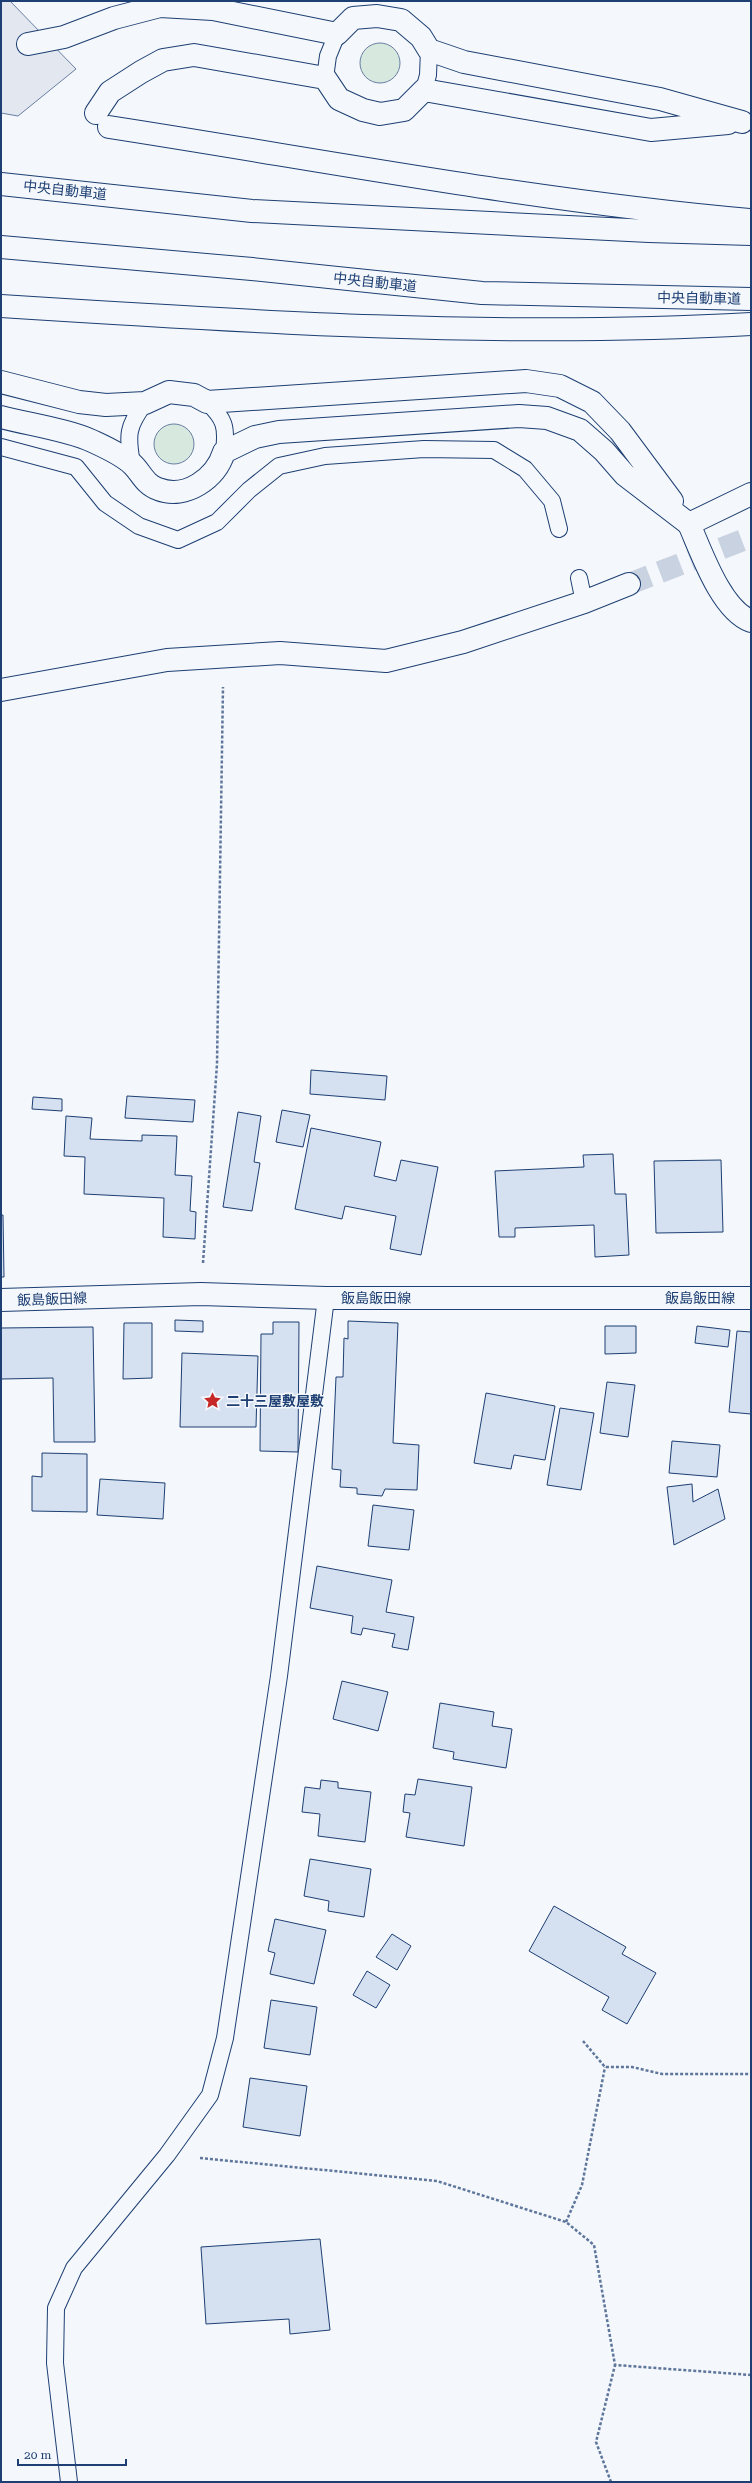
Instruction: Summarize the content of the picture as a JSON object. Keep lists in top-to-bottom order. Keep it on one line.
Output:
{"streets":{"main road":["中央自動車道","飯島飯田線"]},"places":{"place":["二十三屋敷屋敷"]},"scale_bar":"20 m"}
